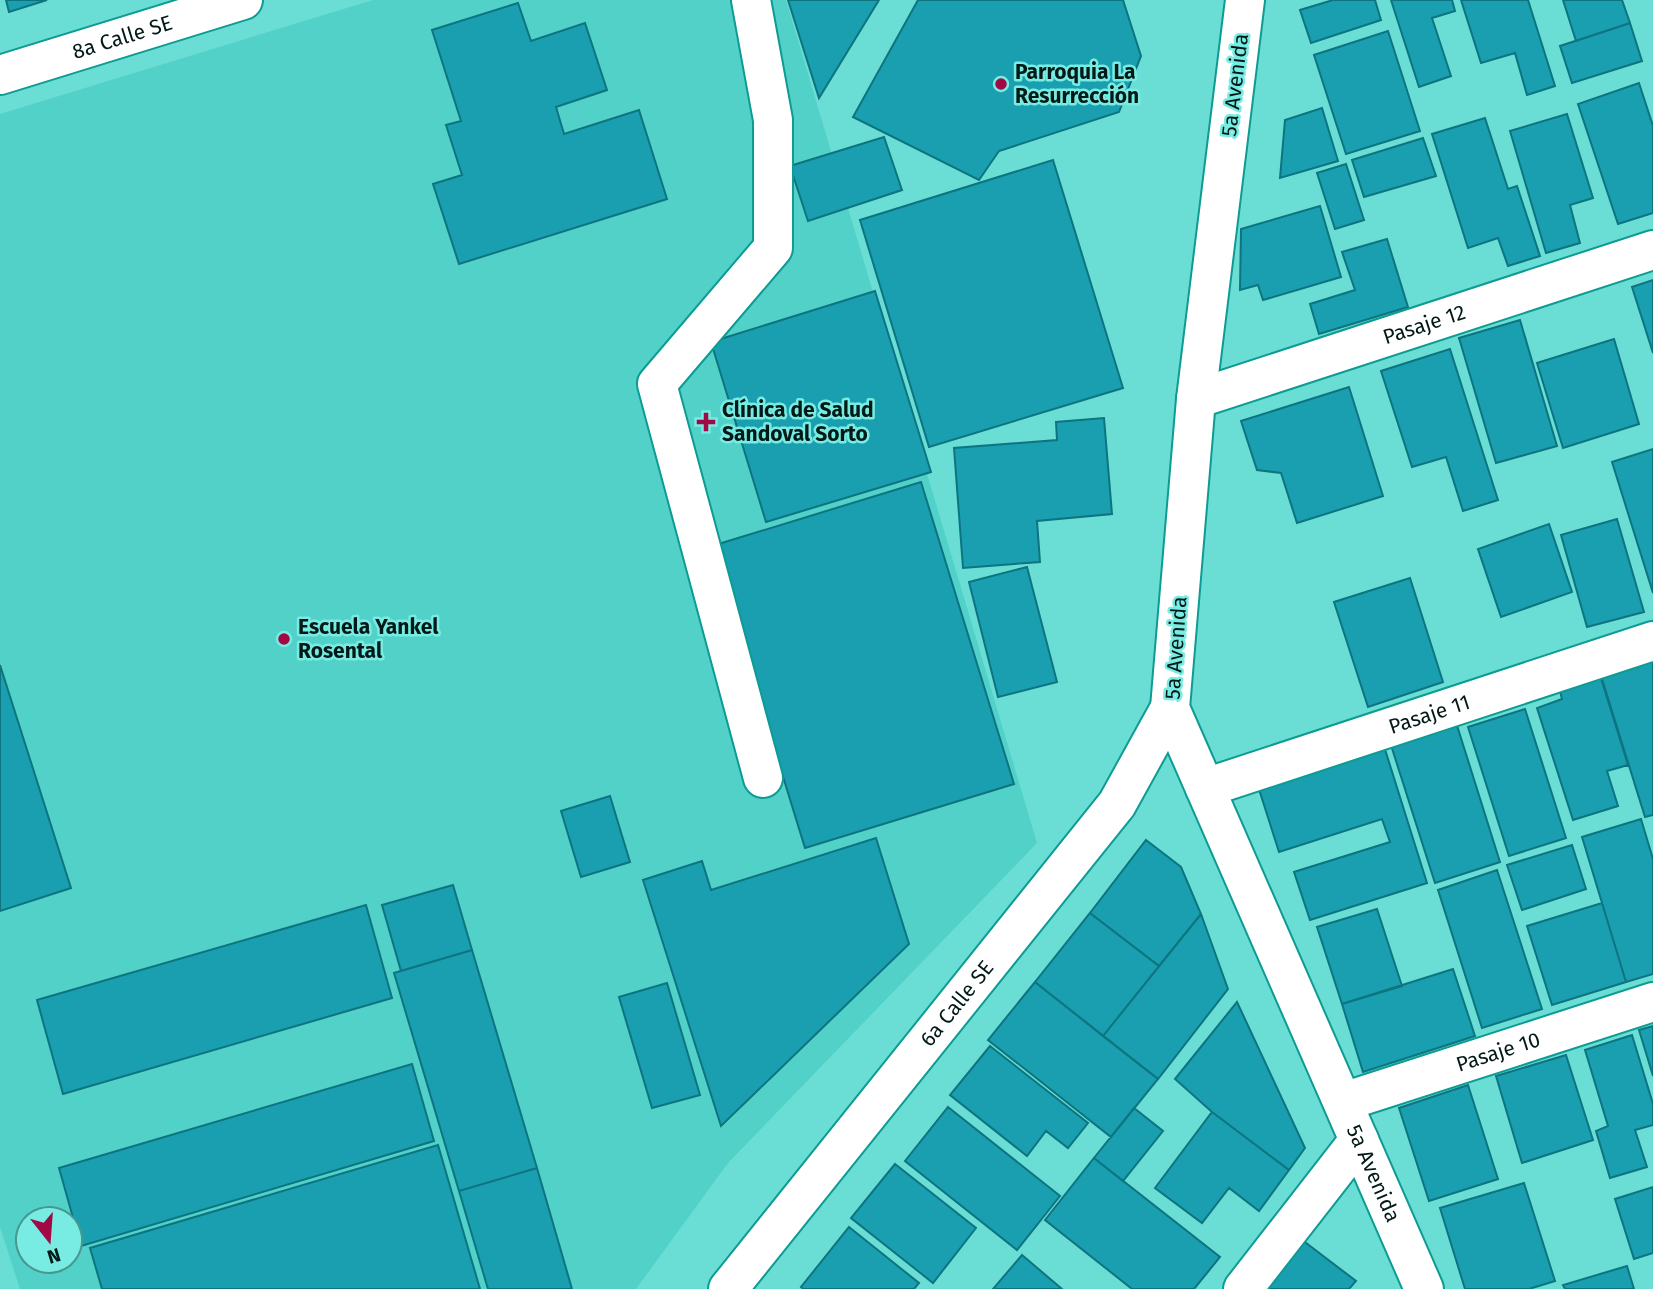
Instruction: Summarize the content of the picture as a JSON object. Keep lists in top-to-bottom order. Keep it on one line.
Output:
{"streets":{"street":["8a Calle SE","5a Avenida","Pasaje 12","Pasaje 11","6a Calle SE","Pasaje 10"]},"crossings":[["5a Avenida","Pasaje 12"],["5a Avenida","Pasaje 11"],["5a Avenida","6a Calle SE"],["5a Avenida","Pasaje 10"]],"places":{"other":["Parroquia La Resurrección","Escuela Yankel Rosental"],"health":["Clínica de Salud Sandoval Sorto"]},"north":"bottom"}
